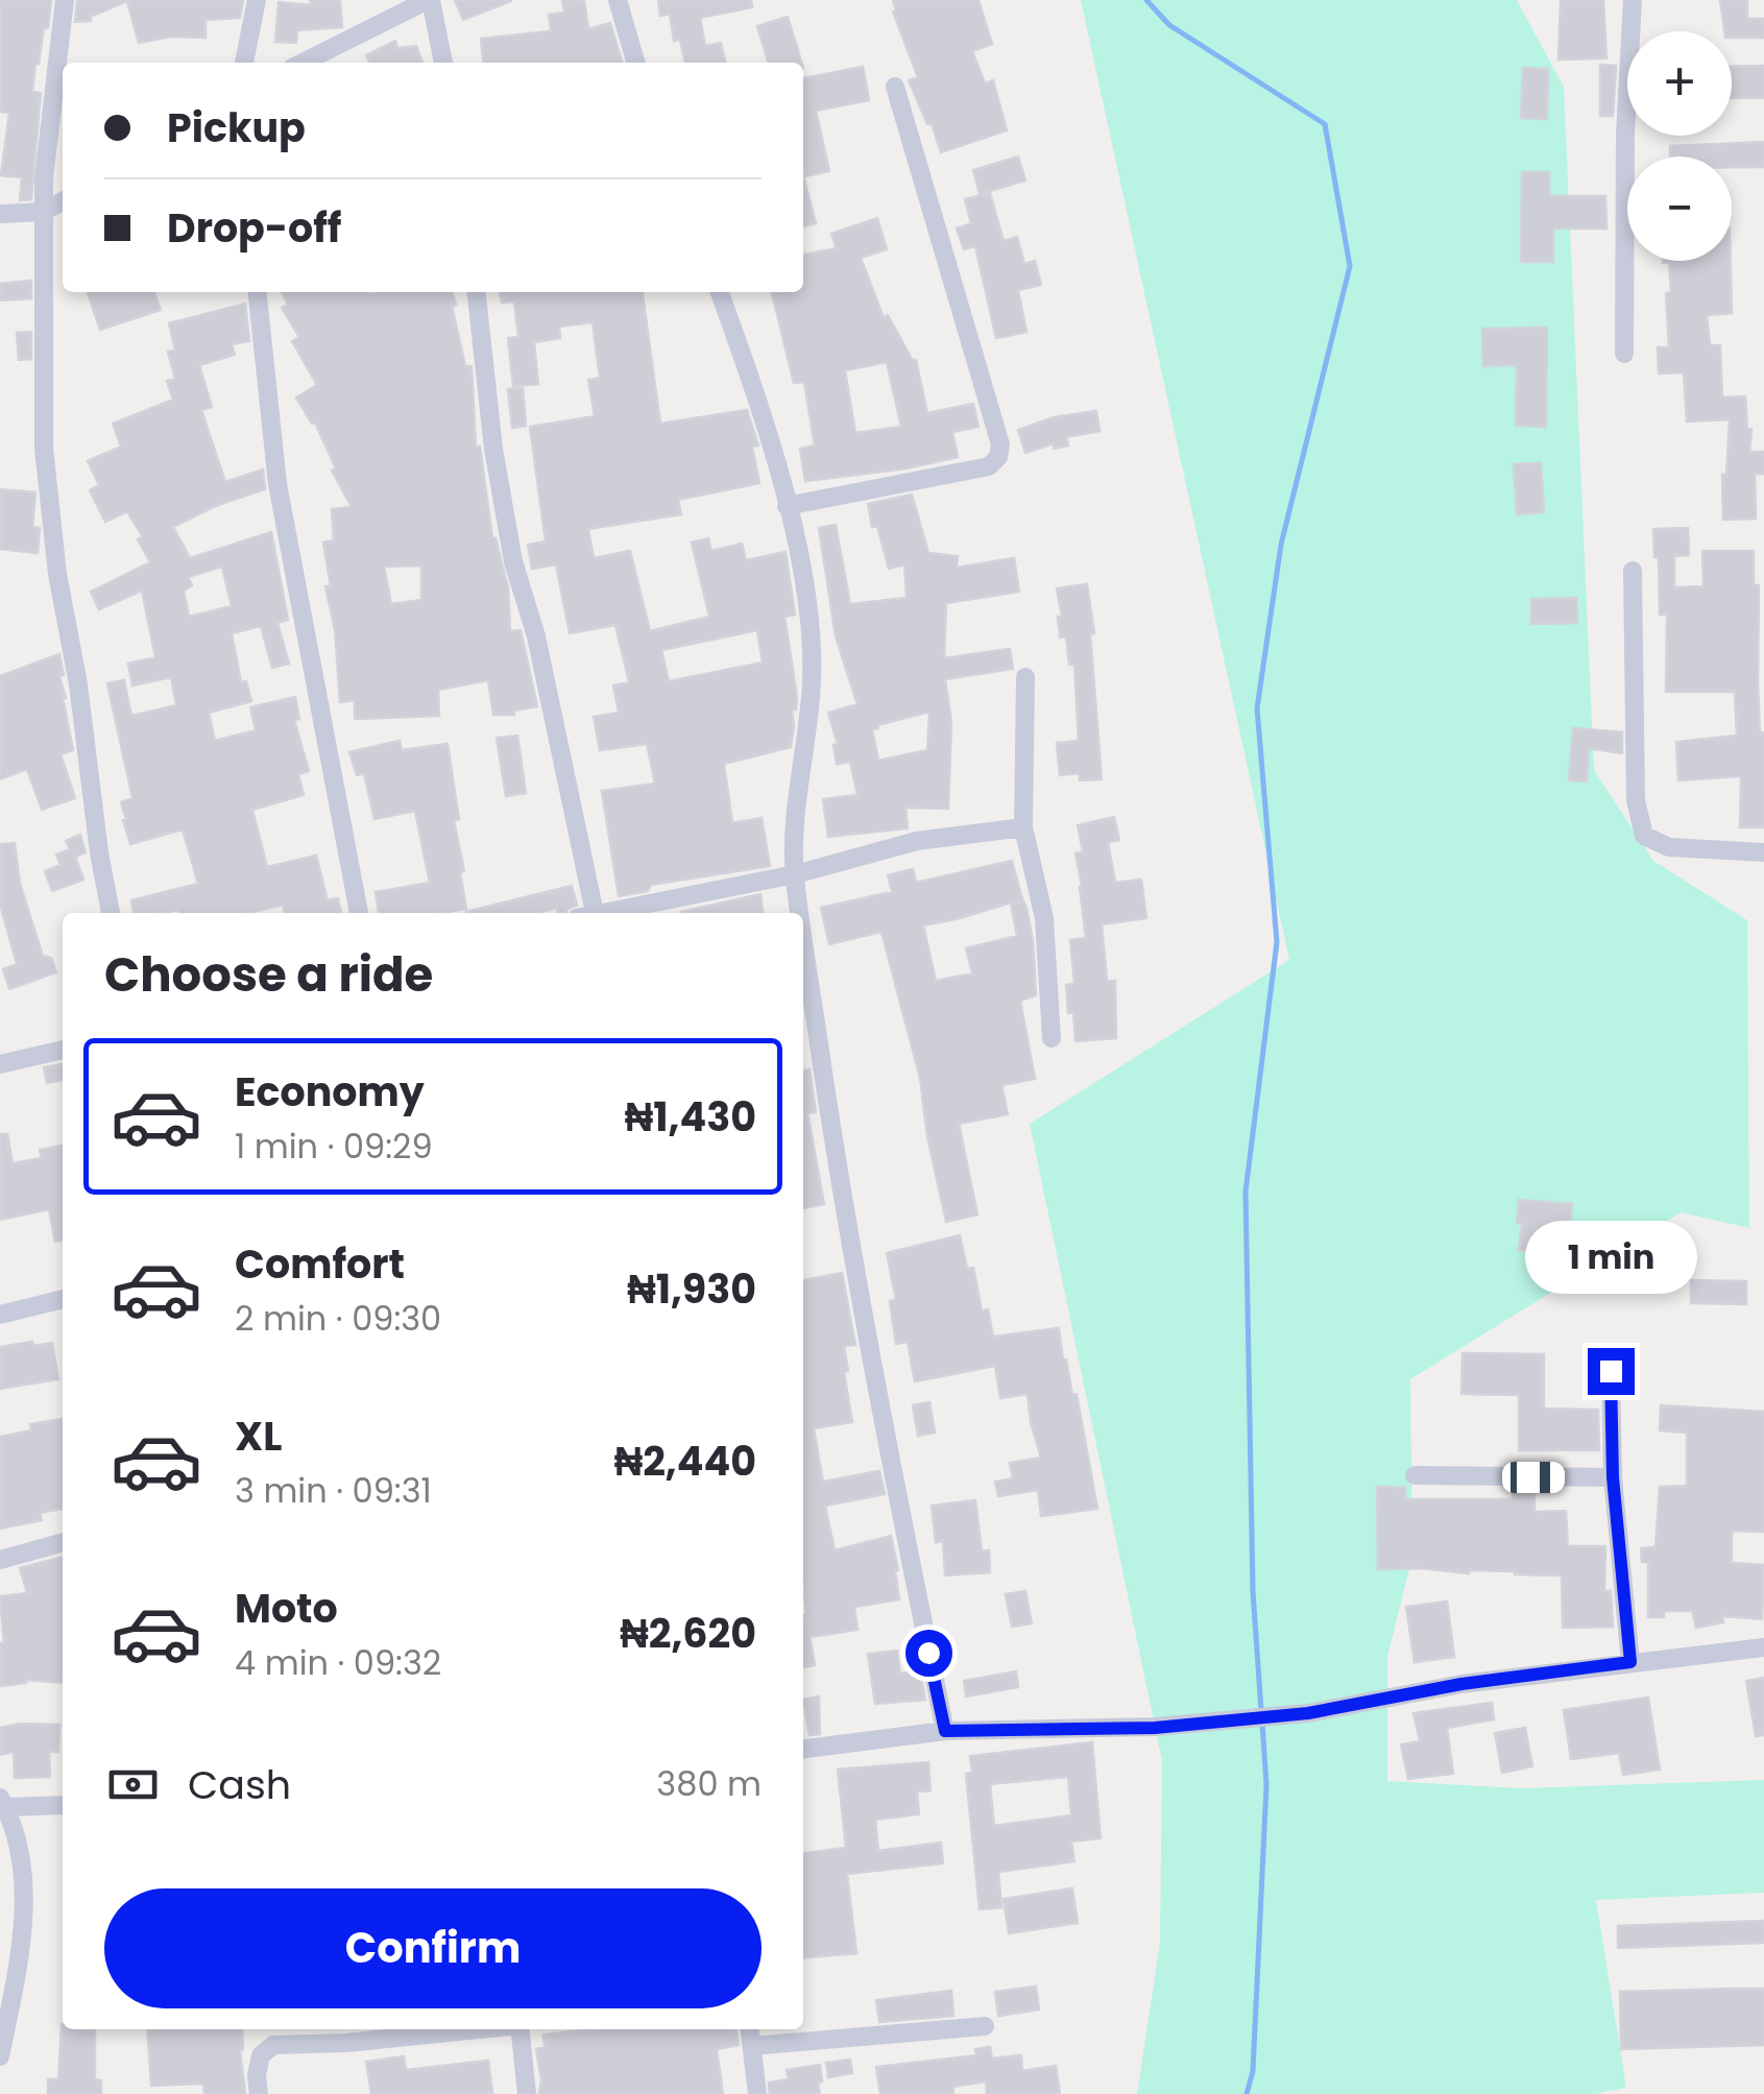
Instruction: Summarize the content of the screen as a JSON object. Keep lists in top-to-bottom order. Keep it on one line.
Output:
{"page":{"map_buttons":["+","−"],"banner":["Pickup","Drop-off"],"heading":"Choose a ride","list":[{"name":"Economy","note":"1 min · 09:29","value":"₦1,430"},{"name":"Comfort","note":"2 min · 09:30","value":"₦1,930"},{"name":"XL","note":"3 min · 09:31","value":"₦2,440"},{"name":"Moto","note":"4 min · 09:32","value":"₦2,620"}],"bubble":"1 min","pay":["Cash","380 m"],"buttons":"Confirm"}}
